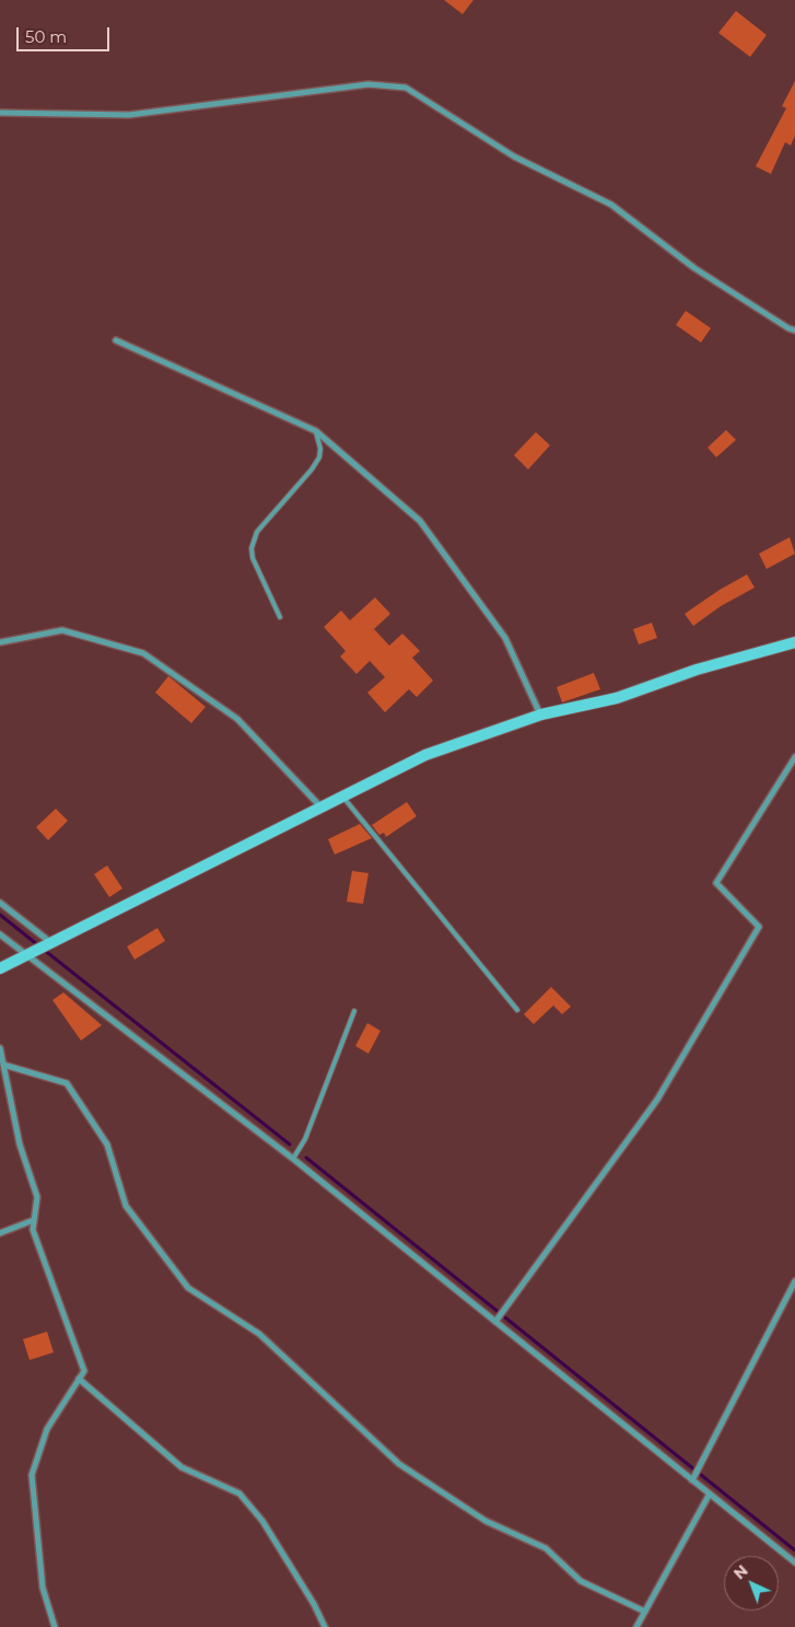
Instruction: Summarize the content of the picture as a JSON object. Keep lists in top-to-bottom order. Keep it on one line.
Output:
{"scale_bar":"50 m","north":"top left"}
